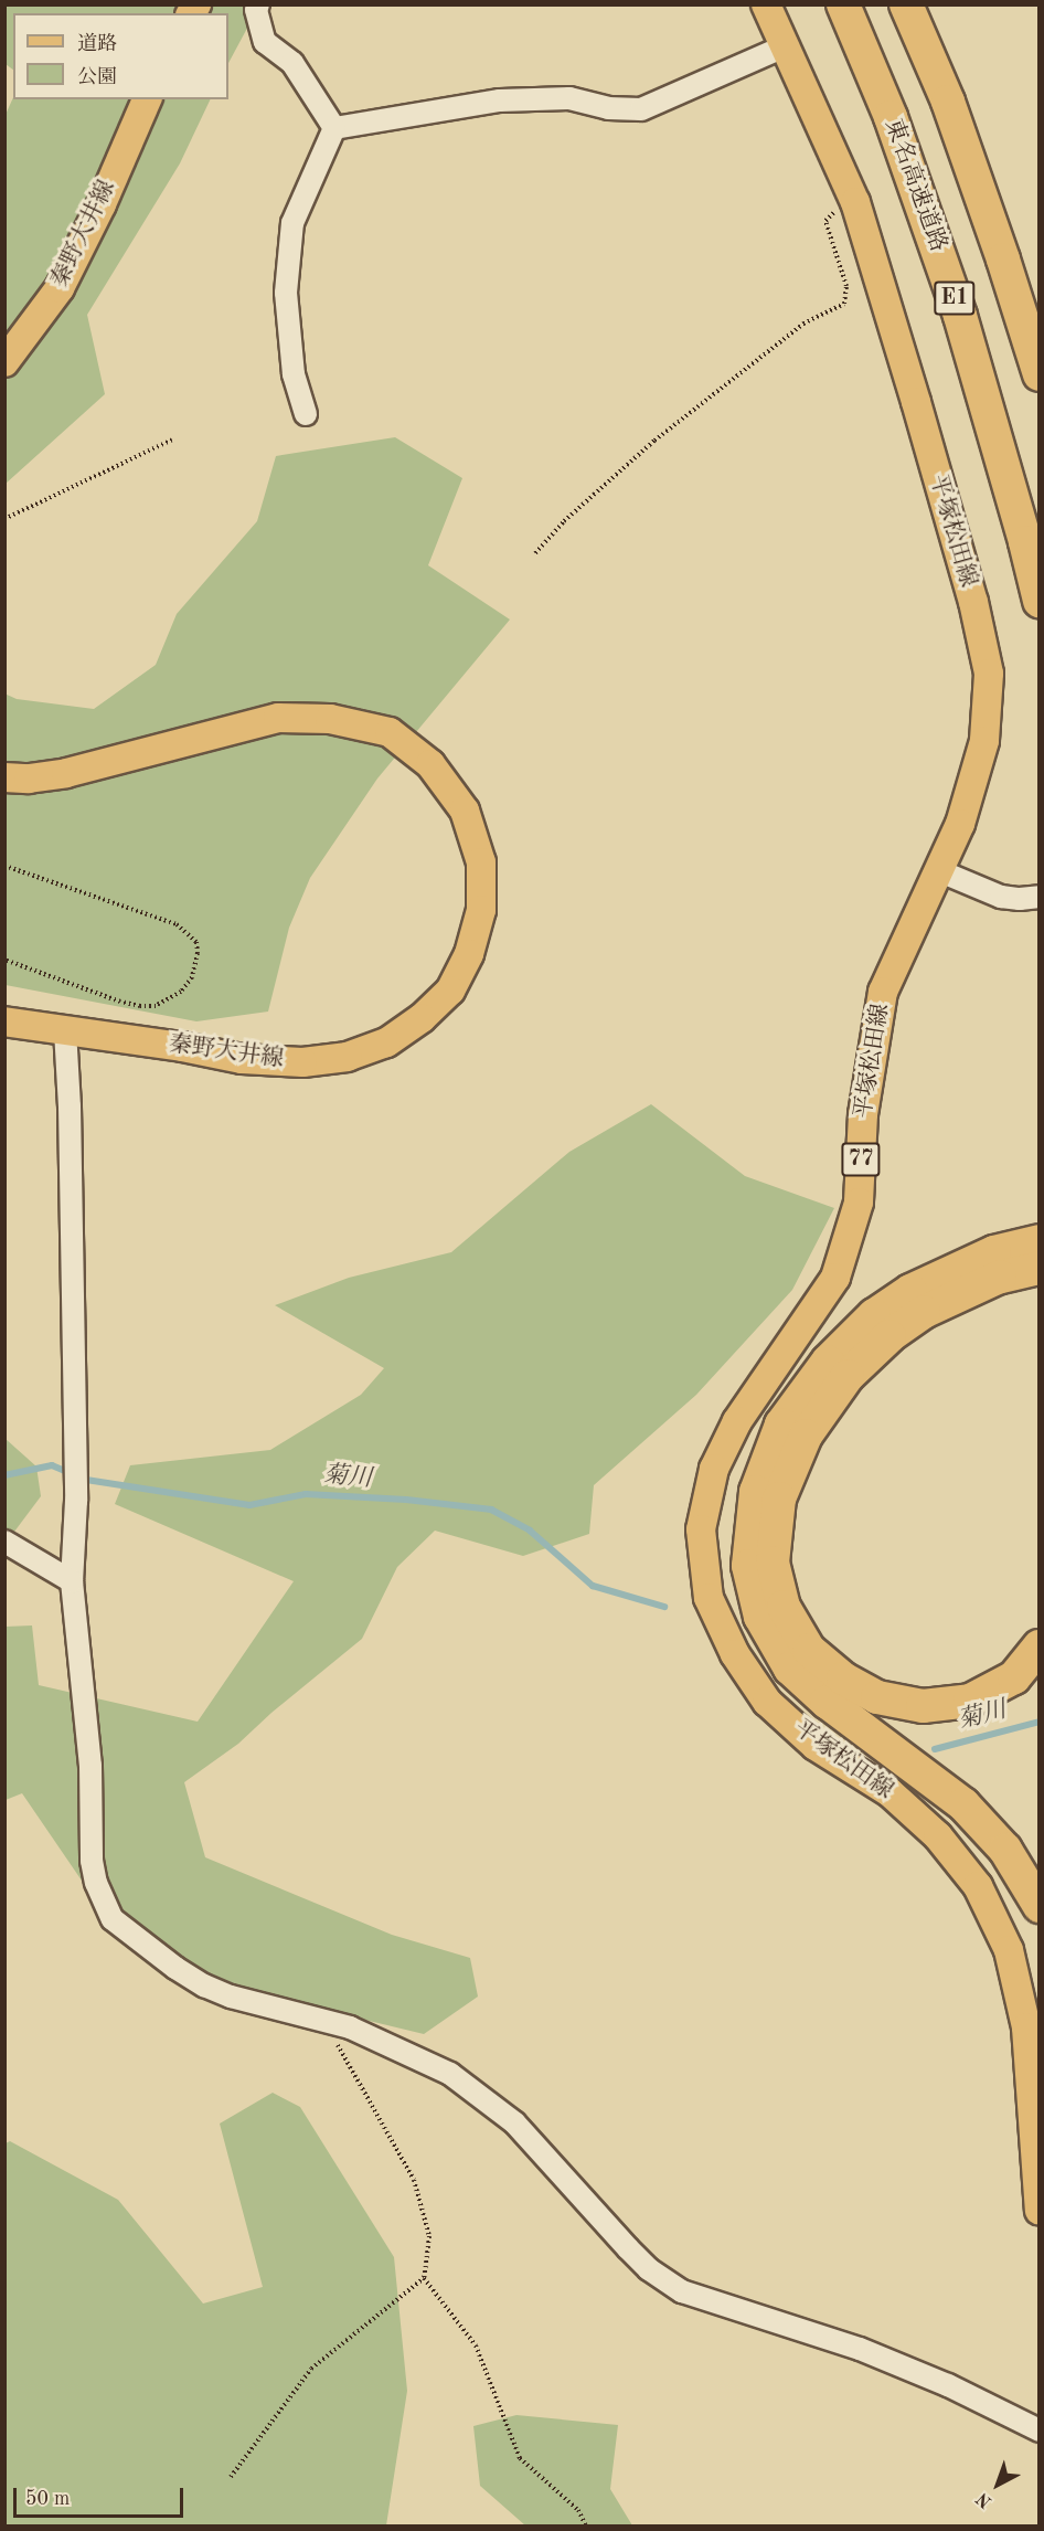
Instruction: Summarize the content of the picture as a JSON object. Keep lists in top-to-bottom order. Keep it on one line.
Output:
{"streets":{"highway":["東名高速道路","E1"],"main road":["秦野大井線","平塚松田線","77"]},"water":["菊川"],"legend":["道路","公園"],"scale_bar":"50 m","north":"bottom left"}
